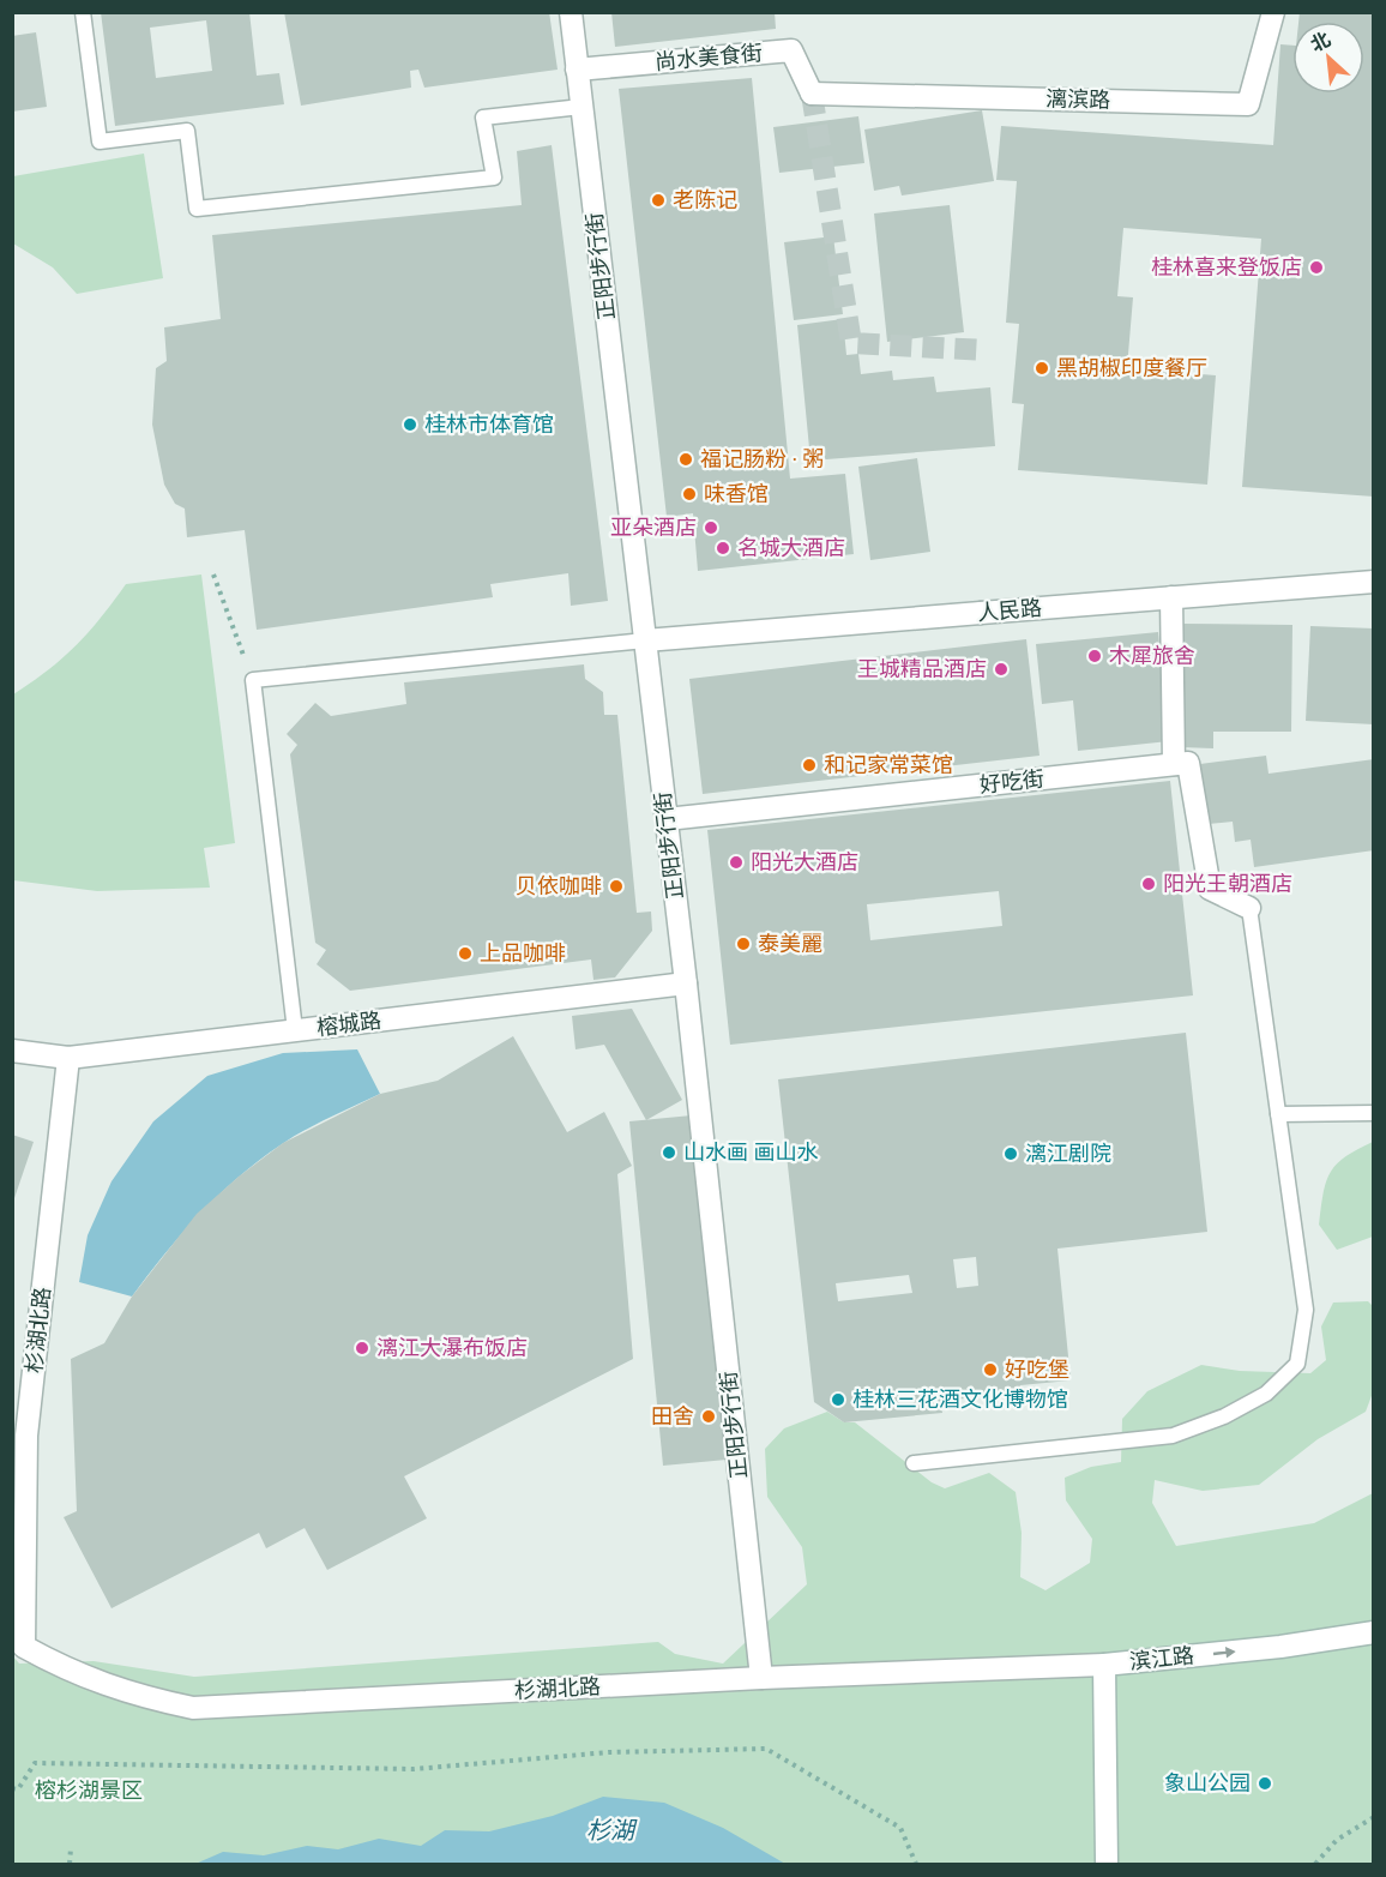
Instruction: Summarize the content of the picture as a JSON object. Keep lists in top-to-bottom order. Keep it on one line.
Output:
{"streets":{"street":["尚水美食街","漓滨路","正阳步行街","人民路","好吃街","榕城路","杉湖北路","滨江路"]},"crossings":[["尚水美食街","漓滨路"],["尚水美食街","正阳步行街"],["正阳步行街","人民路"],["正阳步行街","好吃街"],["正阳步行街","榕城路"],["正阳步行街","杉湖北路"],["榕城路","杉湖北路"],["杉湖北路","滨江路"]],"one_way":["滨江路"],"water":["杉湖"],"parks":["榕杉湖景区"],"places":["老陈记","桂林喜来登饭店","黑胡椒印度餐厅","桂林市体育馆","福记肠粉 · 粥","味香馆","亚朵酒店","名城大酒店","木犀旅舍","王城精品酒店","和记家常菜馆","阳光大酒店","阳光王朝酒店","贝依咖啡","泰美麗","上品咖啡","山水画 画山水","漓江剧院","漓江大瀑布饭店","好吃堡","桂林三花酒文化博物馆","田舍","象山公园"],"north":"top left"}
